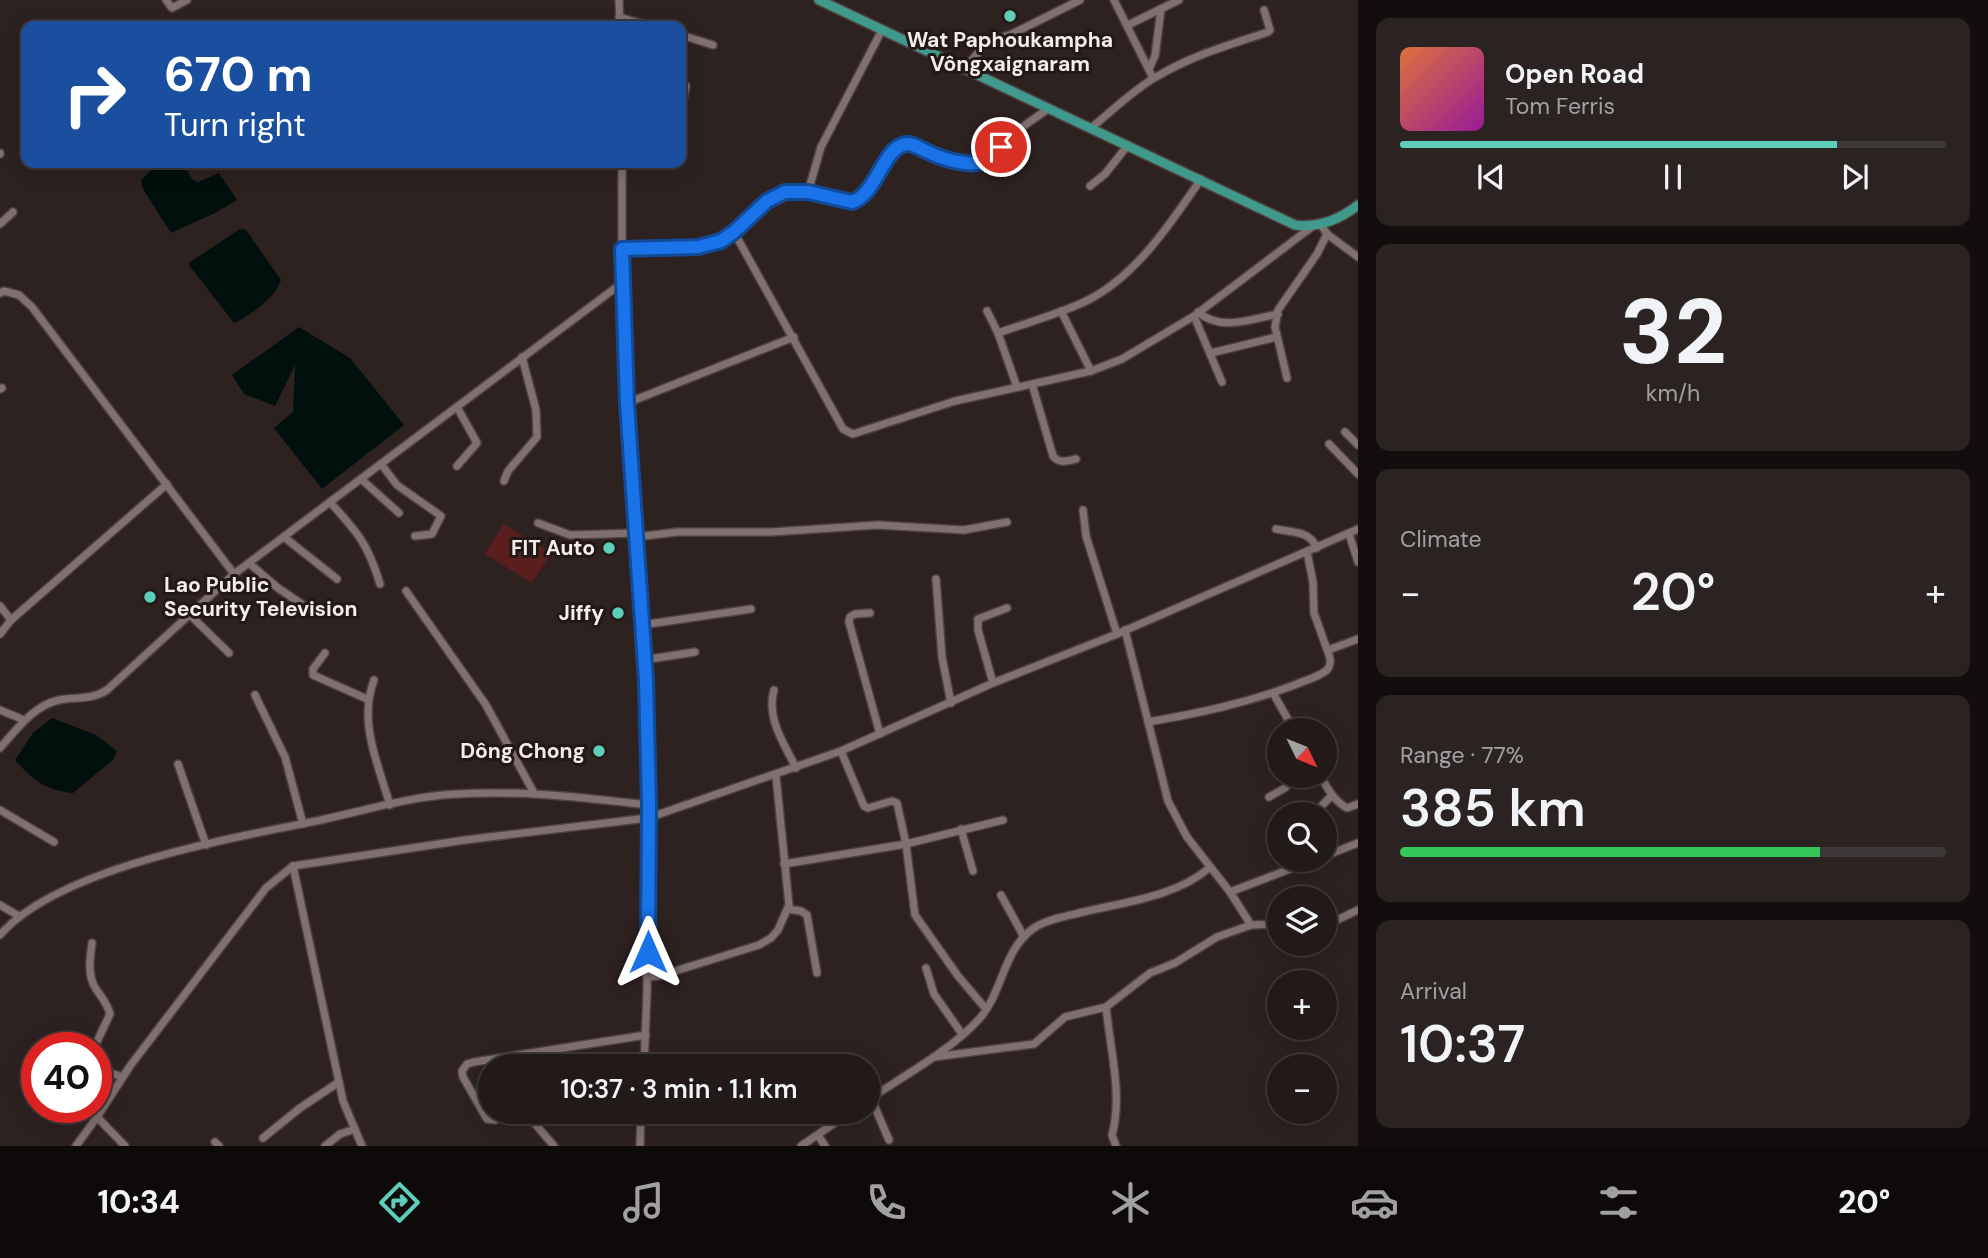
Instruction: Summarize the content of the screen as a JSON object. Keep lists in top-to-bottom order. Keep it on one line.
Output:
{"places":["Wat Paphoukampha Vôngxaignaram","FIT Auto","Lao Public Security Television","Jiffy","Dông Chong"],"north":"bottom right","page":{"turn":["670 m","Turn right"],"song":["Open Road","Tom Ferris"],"tile":[["32","km/h"],"Climate",["Range · 77%","385 km"],["Arrival","10:37"]],"heat":["−","20°","+"],"map_buttons":["+","−"],"limit":"40","trip":"10:37 · 3 min · 1.1 km","tabs":["10:34","20°"]}}
